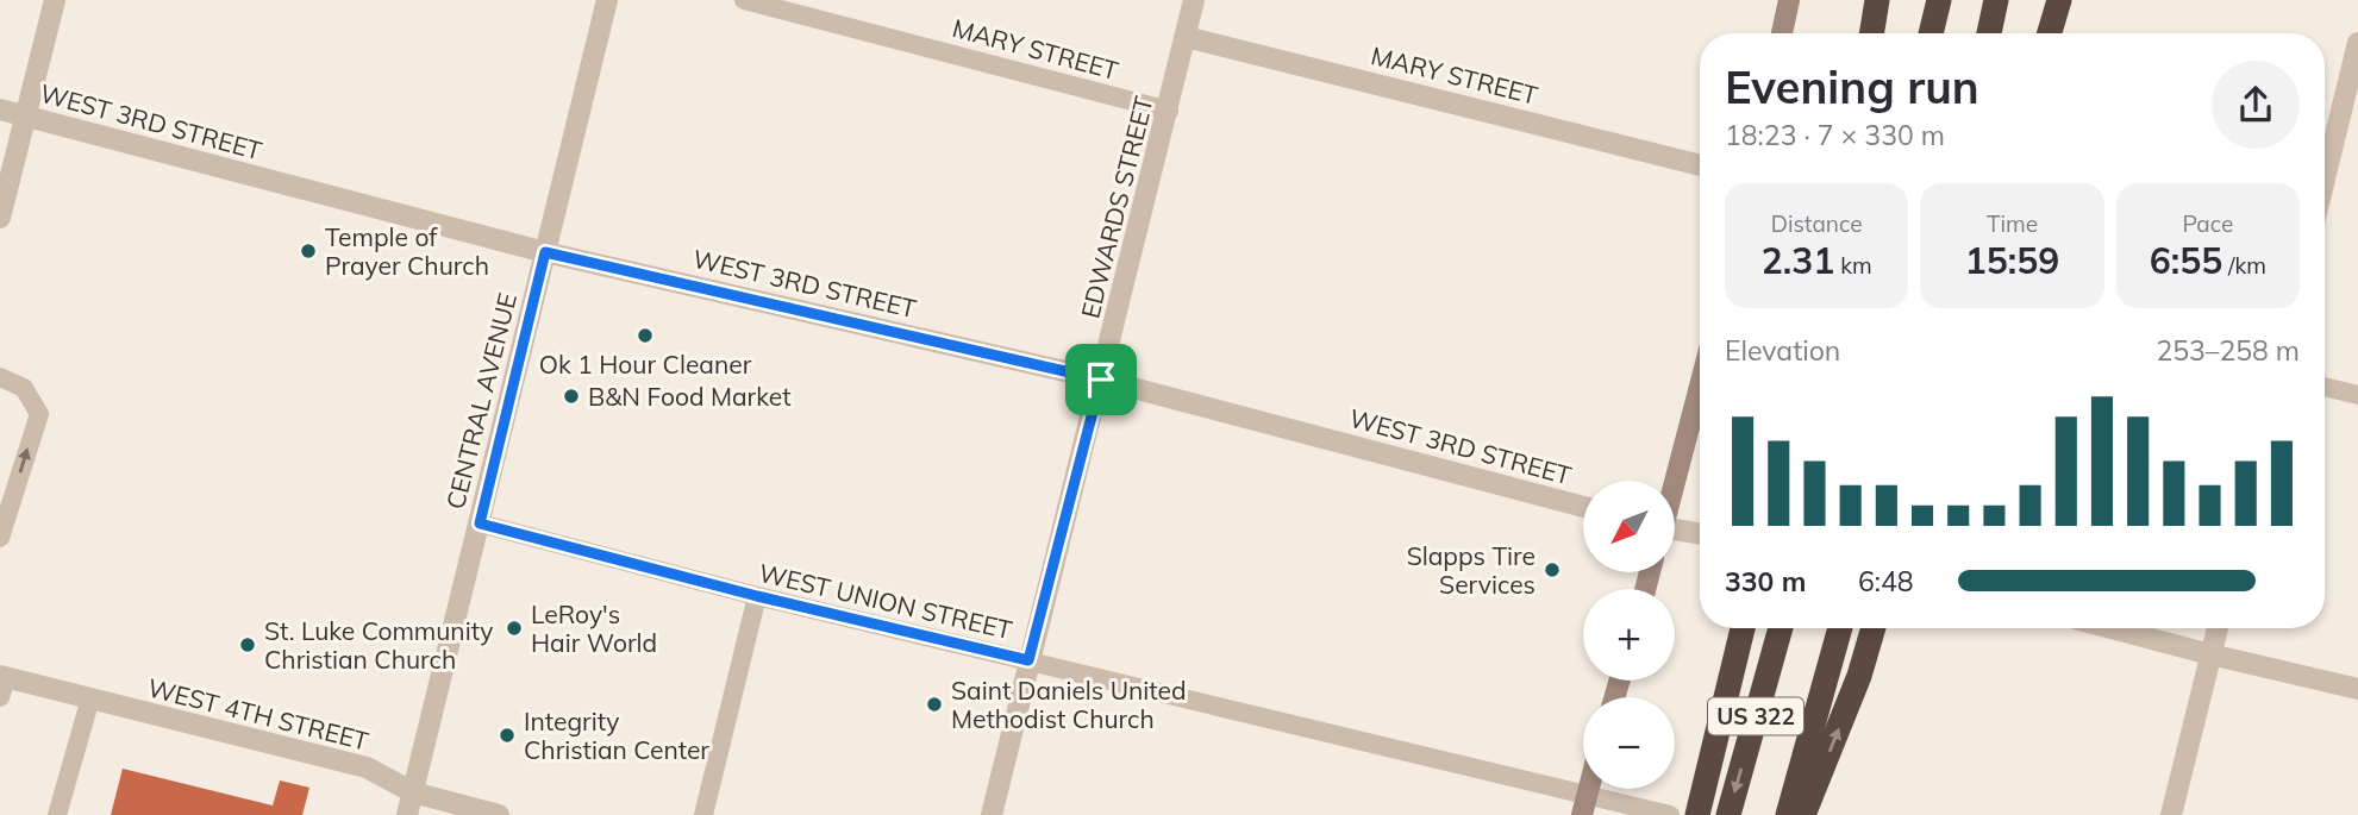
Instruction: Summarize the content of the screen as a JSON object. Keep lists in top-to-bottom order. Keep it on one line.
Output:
{"streets":{"highway":["US 322"],"street":["MARY STREET","WEST 3RD STREET","EDWARDS STREET","CENTRAL AVENUE","WEST 4TH STREET"],"lane":["WEST UNION STREET"]},"crossings":[["MARY STREET","EDWARDS STREET"],["WEST 3RD STREET","EDWARDS STREET"],["WEST 3RD STREET","CENTRAL AVENUE"],["EDWARDS STREET","WEST UNION STREET"],["CENTRAL AVENUE","WEST UNION STREET"],["CENTRAL AVENUE","WEST 4TH STREET"]],"places":["Temple of Prayer Church","Ok 1 Hour Cleaner","B&N Food Market","Slapps Tire Services","LeRoy's Hair World","St. Luke Community Christian Church","Saint Daniels United Methodist Church","Integrity Christian Center"],"north":"bottom left","page":{"heading":["Evening run","18:23 · 7 × 330 m"],"stats":[["Distance","2.31 km"],["Time","15:59"],["Pace","6:55 /km"]],"chart":["Elevation","253–258 m"],"map_buttons":["+","−"],"list":[{"name":"330 m","note":"6:48"}]}}
